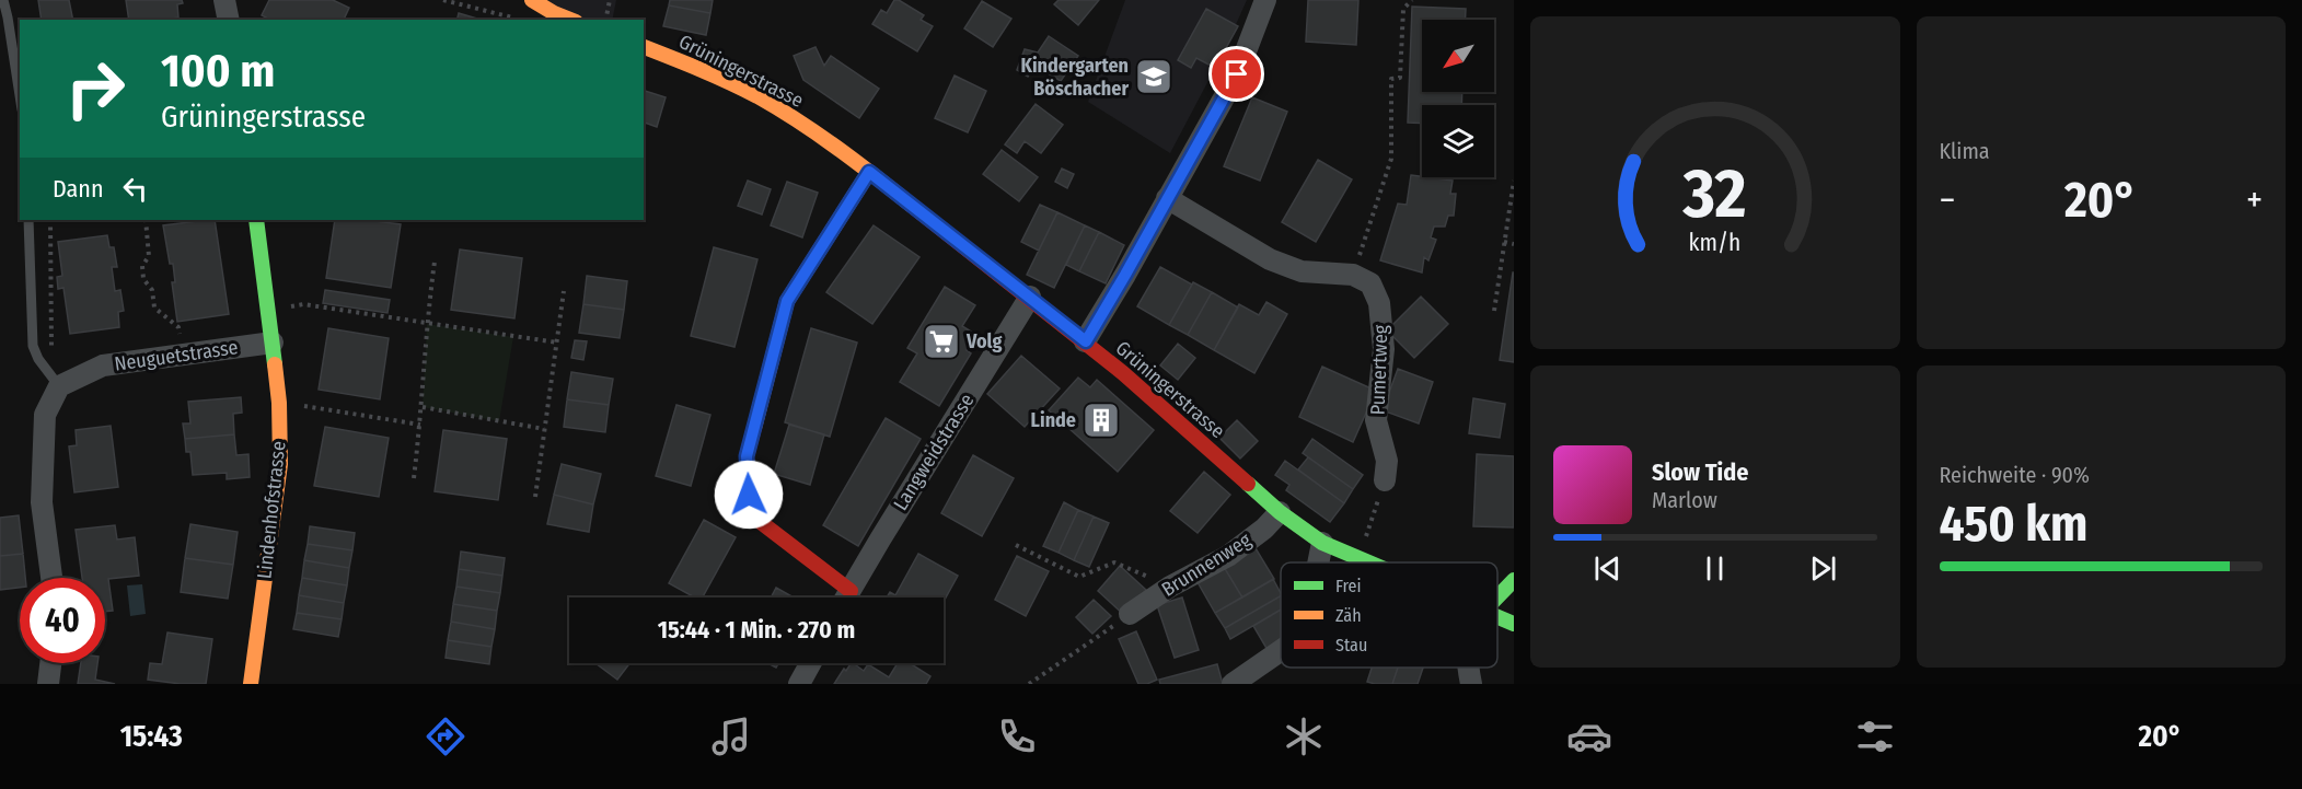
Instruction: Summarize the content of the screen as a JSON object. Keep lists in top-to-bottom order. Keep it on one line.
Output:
{"streets":{"main road":["Grüningerstrasse","Lindenhofstrasse"],"street":["Neuguetstrasse","Pumertweg","Langweidstrasse","Brunnenweg"]},"crossings":[["Grüningerstrasse","Langweidstrasse"],["Grüningerstrasse","Brunnenweg"],["Neuguetstrasse","Lindenhofstrasse"]],"places":{"school or university":["Kindergarten Böschacher"],"supermarket":["Volg"],"building":["Linde"]},"legend":["Frei","Zäh","Stau"],"north":"bottom left","page":{"tile":["Klima",["Reichweite · 90%","450 km"]],"turn":["100 m","Grüningerstrasse"],"then":"Dann","heat":["−","20°","+"],"song":["Slow Tide","Marlow"],"limit":"40","trip":"15:44 · 1 Min. · 270 m","tabs":["15:43","20°"],"gauge":["32","km/h"]}}
